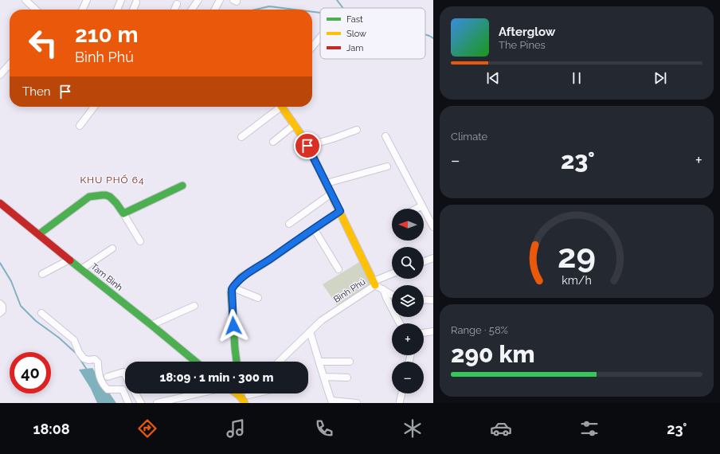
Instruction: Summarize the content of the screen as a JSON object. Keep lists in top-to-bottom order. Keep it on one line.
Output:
{"streets":{"street":["Tam Bình","Bình Phú"]},"districts":["KHU PHỐ 64"],"legend":["Fast","Slow","Jam"],"north":"left","page":{"turn":["210 m","Bình Phú"],"song":["Afterglow","The Pines"],"then":"Then","tile":["Climate",["Range · 58%","290 km"]],"heat":["−","23°","+"],"map_buttons":["+","−"],"limit":"40","trip":"18:09 · 1 min · 300 m","tabs":["18:08","23°"],"gauge":["29","km/h"]}}
